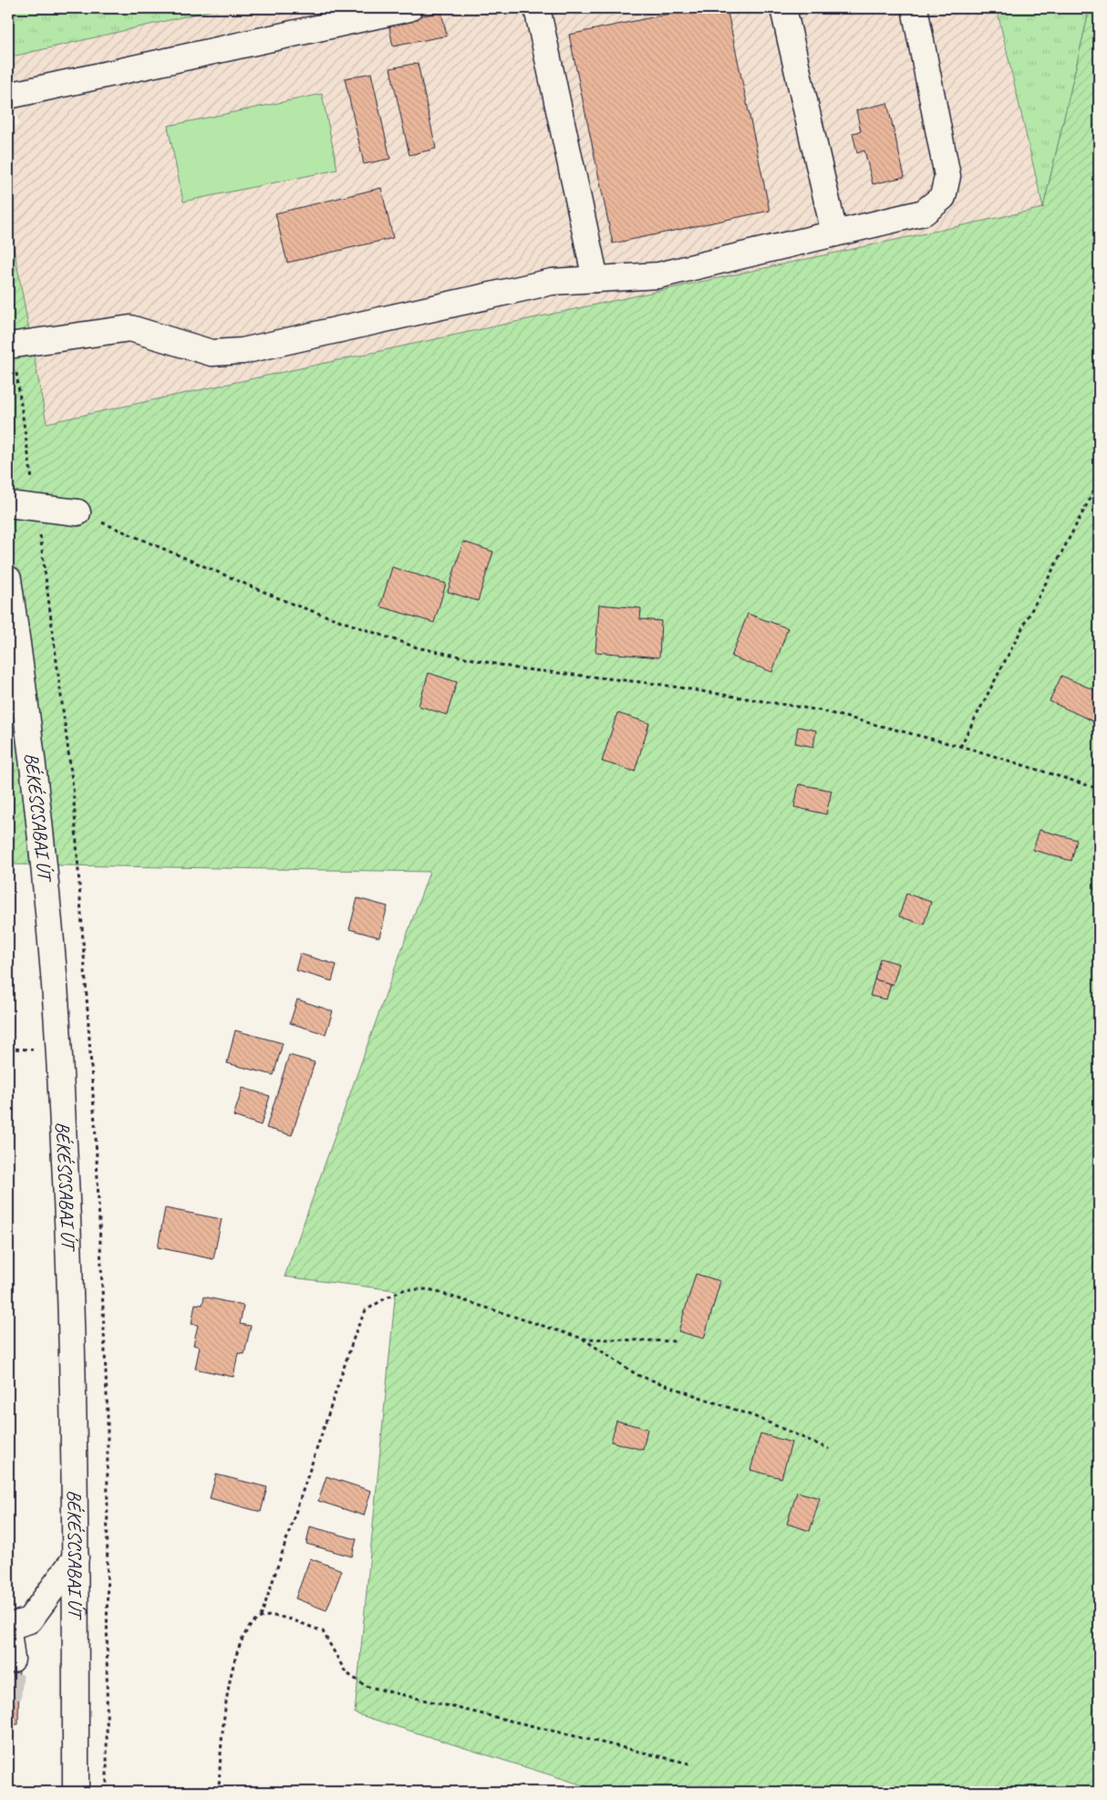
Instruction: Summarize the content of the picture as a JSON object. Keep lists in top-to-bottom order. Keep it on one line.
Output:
{"streets":{"street":["BÉKÉSCSABAI ÚT"]}}
